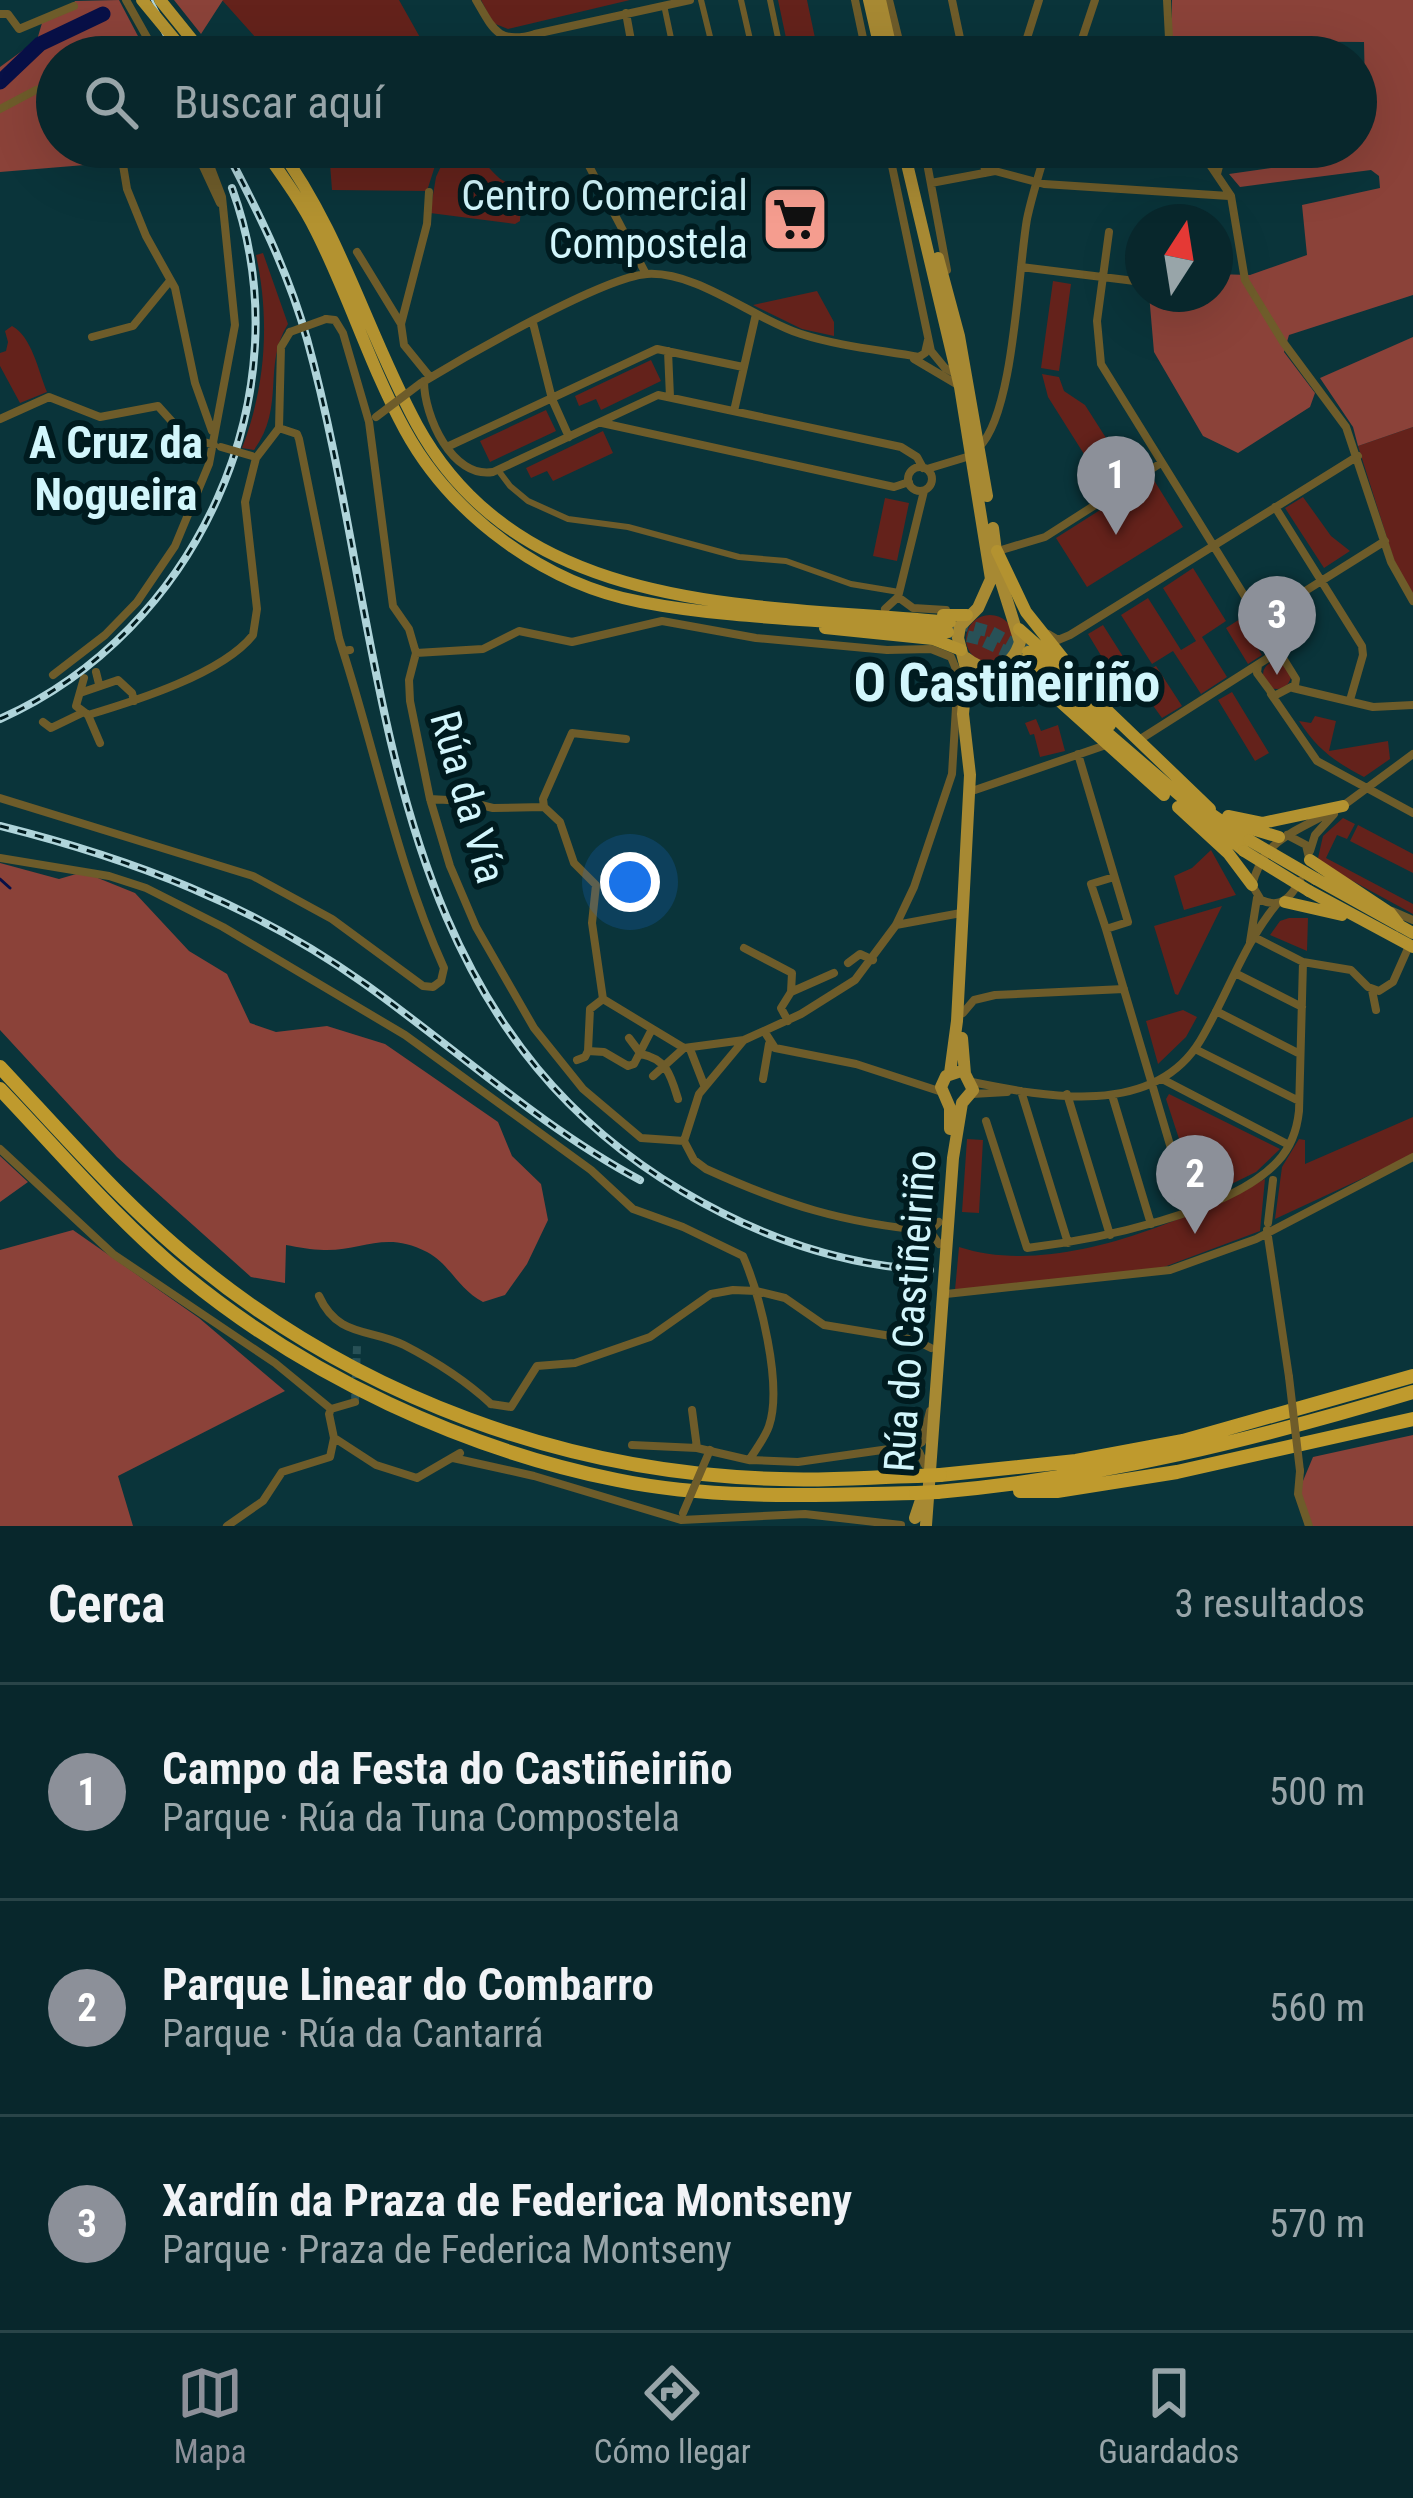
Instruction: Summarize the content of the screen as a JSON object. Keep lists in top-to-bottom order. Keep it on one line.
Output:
{"streets":{"main road":["Rúa do Castiñeiriño"],"street":["Rúa da Vía"]},"districts":["A Cruz da Nogueira","O Castiñeiriño"],"places":{"supermarket":["Centro Comercial Compostela"]},"north":"top","page":{"search":"Buscar aquí","pins":["1","3","2"],"heading":["Cerca","3 resultados"],"list":[{"mark":"1","name":"Campo da Festa do Castiñeiriño","note":"Parque · Rúa da Tuna Compostela","value":"500 m"},{"mark":"2","name":"Parque Linear do Combarro","note":"Parque · Rúa da Cantarrá","value":"560 m"},{"mark":"3","name":"Xardín da Praza de Federica Montseny","note":"Parque · Praza de Federica Montseny","value":"570 m"}],"nav":["Mapa","Cómo llegar","Guardados"]}}
